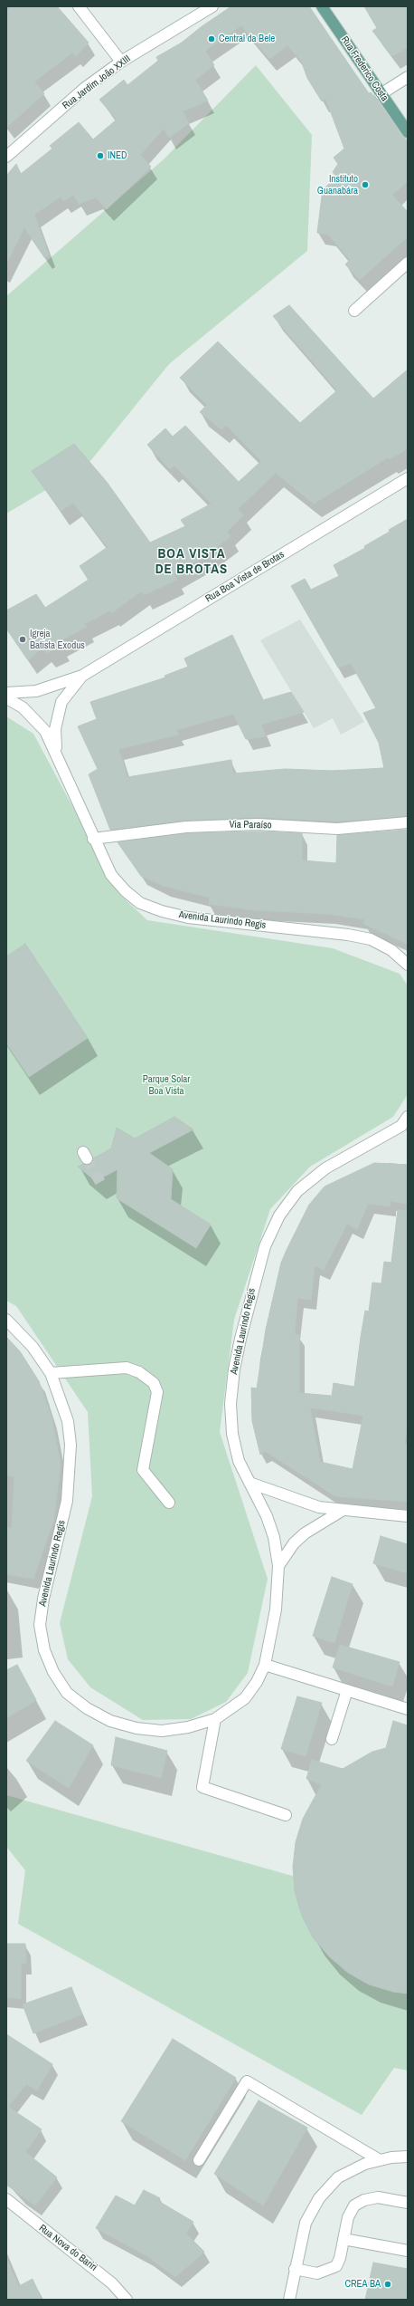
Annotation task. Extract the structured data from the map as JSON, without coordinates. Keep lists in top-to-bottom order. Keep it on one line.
{"streets":{"main road":["Rua Frederico Costa"],"street":["Rua Jardim João XXIII","Rua Boa Vista de Brotas","Via Paraíso","Avenida Laurindo Regis","Rua Nova do Bariri"]},"crossings":[["Rua Boa Vista de Brotas","Avenida Laurindo Regis"],["Via Paraíso","Avenida Laurindo Regis"]],"districts":["BOA VISTA DE BROTAS"],"parks":["Parque Solar Boa Vista"],"places":["Central da Bele","INED","Instituto Guanabára","Igreja Batista Exodus","CREA BA"]}
